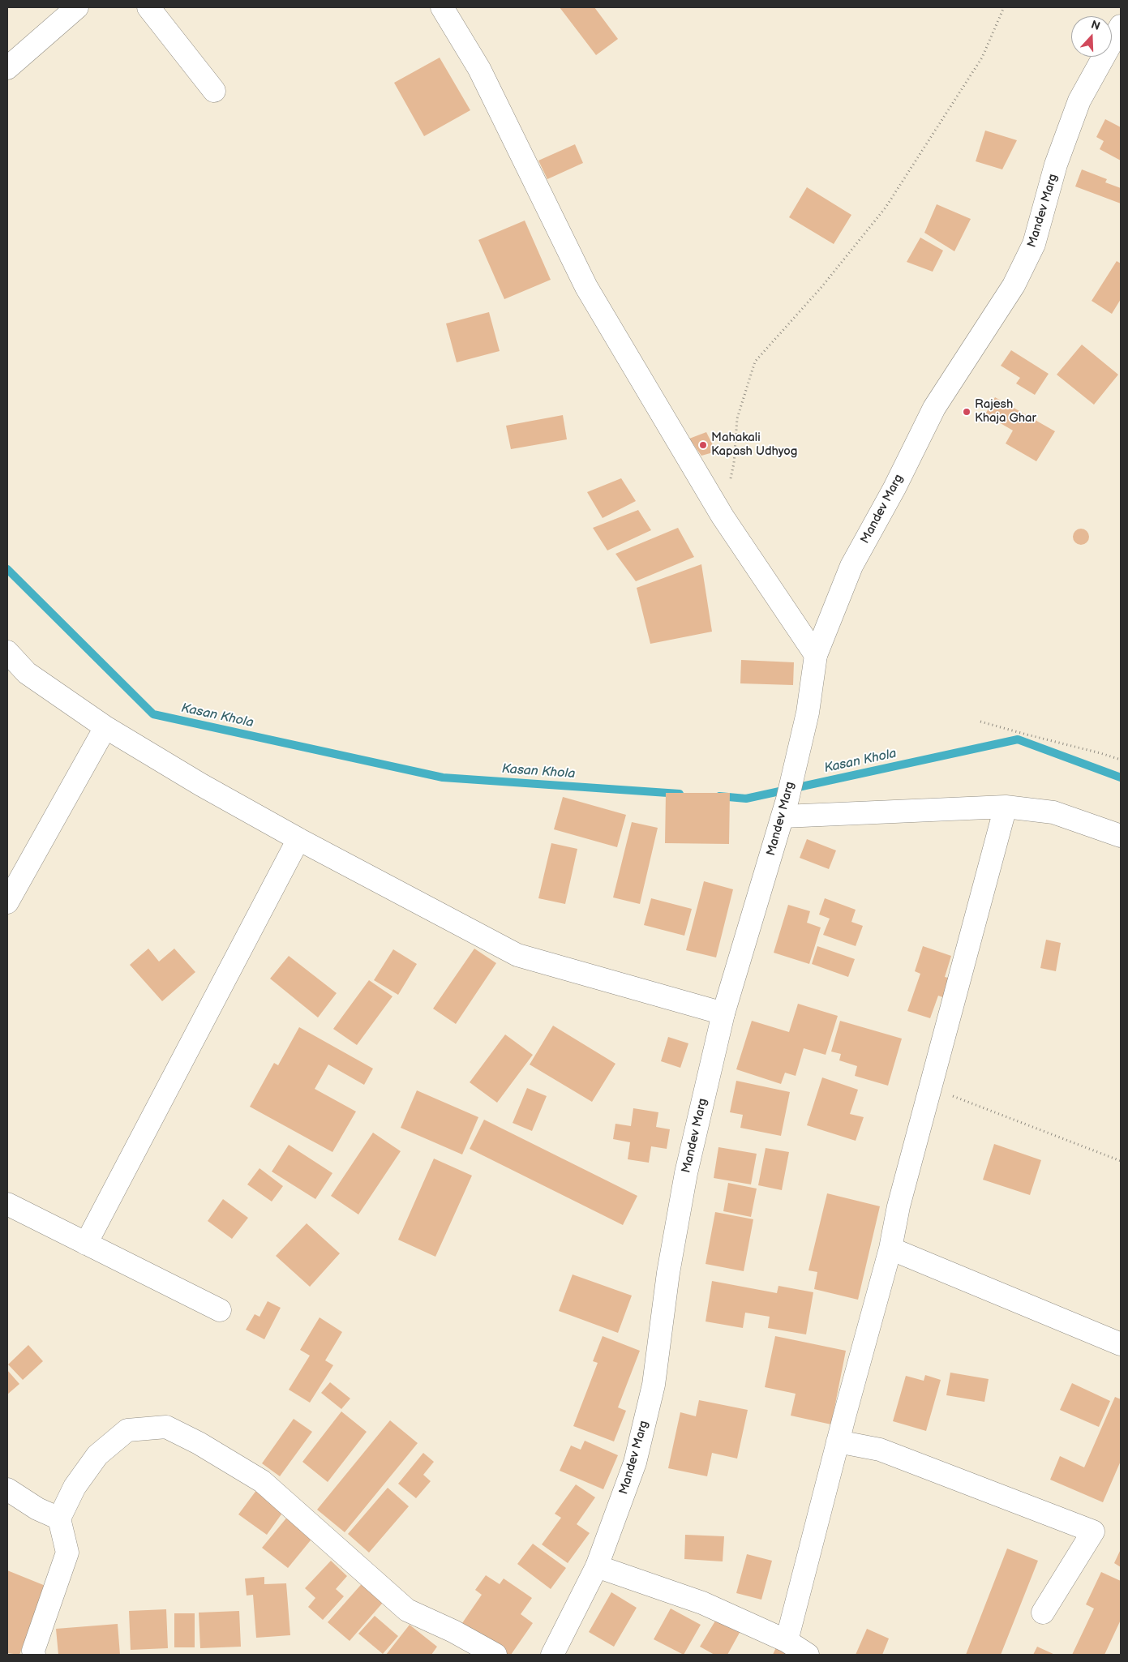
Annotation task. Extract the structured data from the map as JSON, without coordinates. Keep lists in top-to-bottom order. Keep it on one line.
{"streets":{"street":["Mandev Marg"]},"water":["Kasan Khola"],"places":["Rajesh Khaja Ghar","Mahakali Kapash Udhyog"],"north":"top"}
